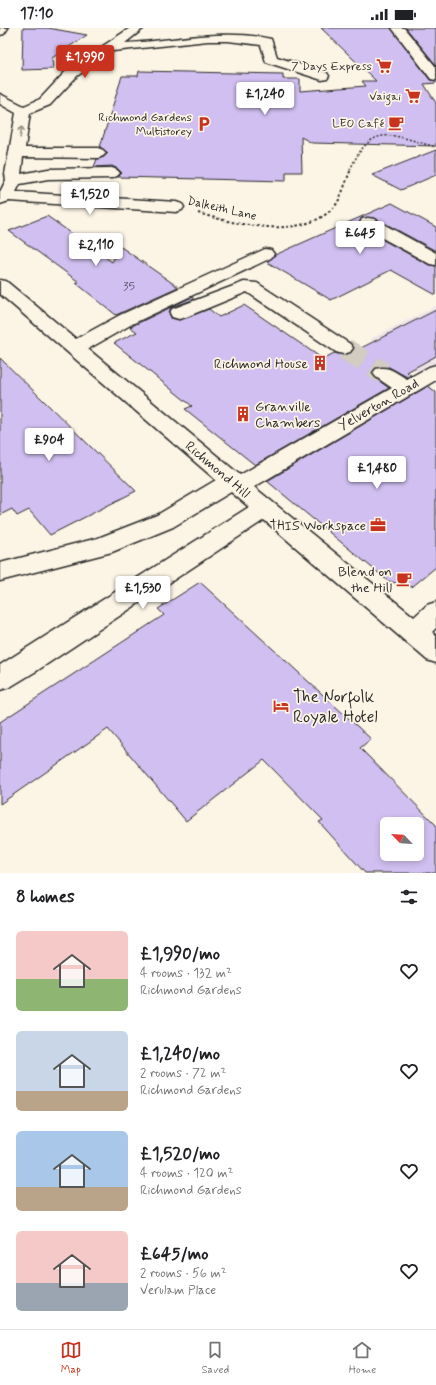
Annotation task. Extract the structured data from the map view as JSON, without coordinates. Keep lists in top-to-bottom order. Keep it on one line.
{"streets":{"street":["Yelverton Road","Richmond Hill"],"path":["Dalkeith Lane"]},"crossings":[["Yelverton Road","Richmond Hill"]],"places":{"supermarket":["7 Days Express","Vaigai"],"cafe":["LEO Café","Blend on the Hill"],"parking":["Richmond Gardens Multistorey"],"building":["Richmond House","Granville Chambers"],"office":["THIS Workspace"],"hotel":["The Norfolk Royale Hotel"]},"house_numbers":["35"],"north":"top left","page":{"status":"17:10","price":["£1,990","£1,240","£1,520","£645","£2,110","£904","£1,480","£1,530"],"heading":"8 homes","list":[{"name":"£1,990/mo","note":"4 rooms · 132 m² · Richmond Gardens"},{"name":"£1,240/mo","note":"2 rooms · 72 m² · Richmond Gardens"},{"name":"£1,520/mo","note":"4 rooms · 120 m² · Richmond Gardens"},{"name":"£645/mo","note":"2 rooms · 56 m² · Verulam Place"}],"tabs":["Map","Saved","Home"]}}
